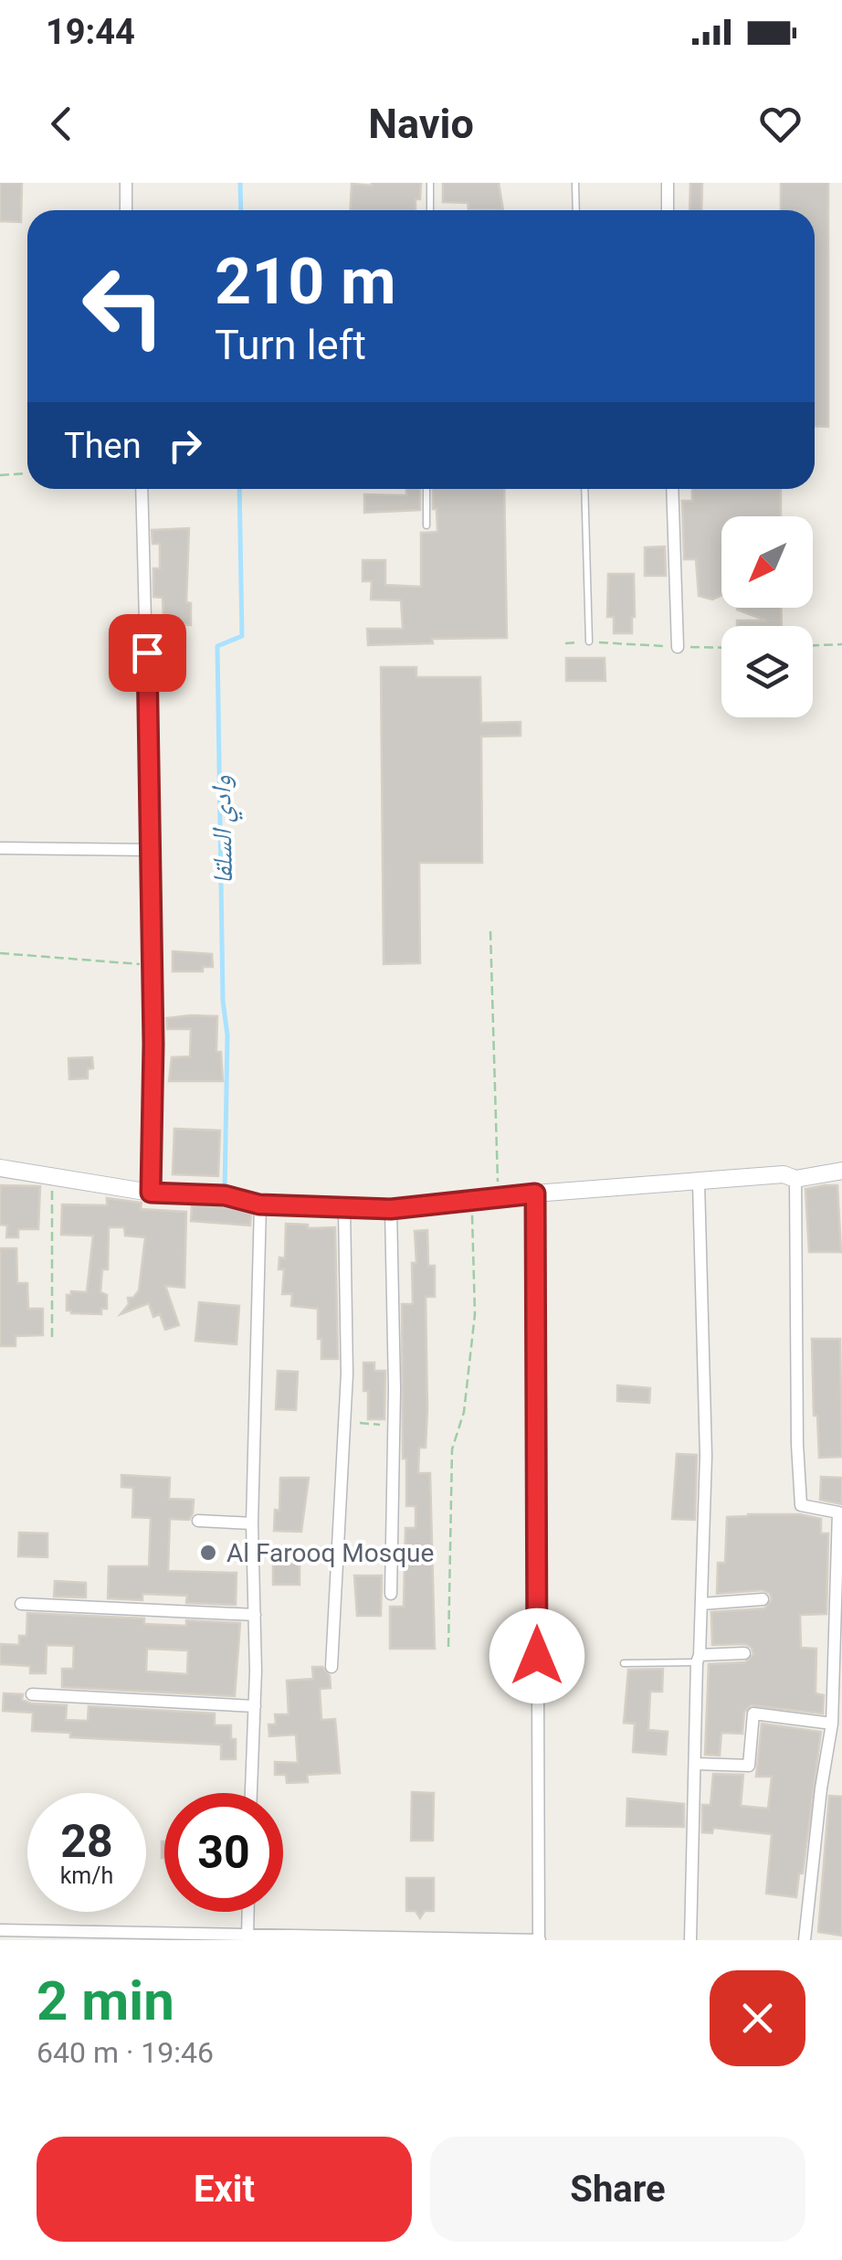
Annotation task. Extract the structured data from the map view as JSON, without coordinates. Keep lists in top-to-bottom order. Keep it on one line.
{"water":["وادي السلقا"],"places":["Al Farooq Mosque"],"north":"bottom left","page":{"status":"19:44","header":"Navio","turn":["210 m","Turn left"],"then":"Then","speed":"28 km/h","limit":"30","heading":["2 min","640 m · 19:46"],"buttons":["Exit","Share"]}}
